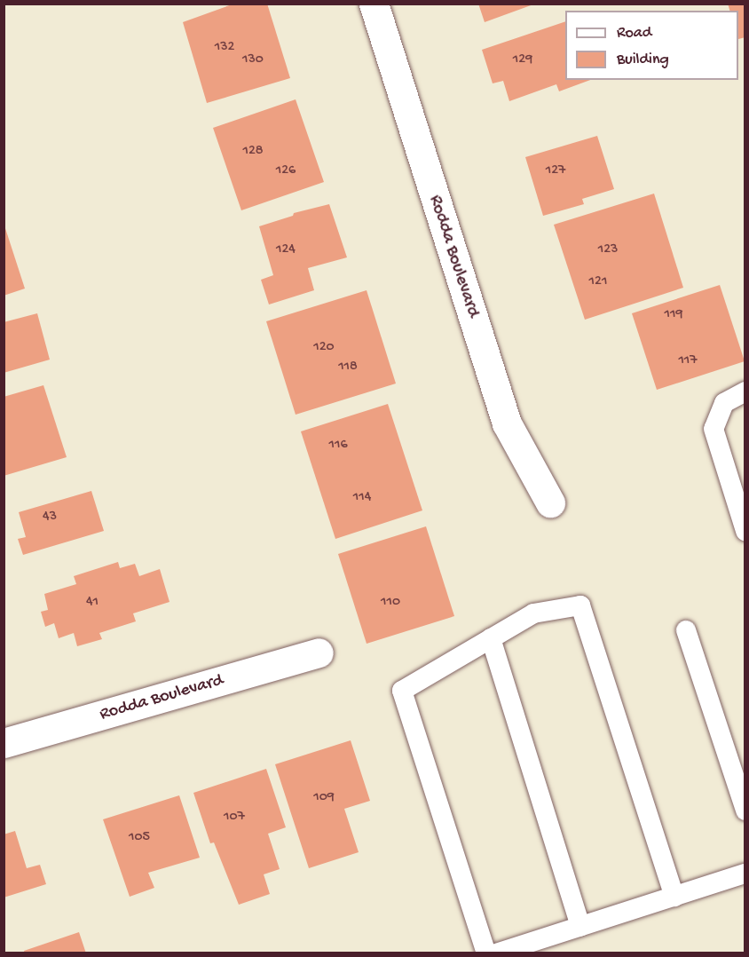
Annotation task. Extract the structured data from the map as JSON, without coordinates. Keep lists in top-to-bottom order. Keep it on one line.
{"streets":{"street":["Rodda Boulevard"]},"house_numbers":["132","130","129","128","126","127","124","123","121","119","120","117","118","116","114","43","41","110","109","107","105"],"legend":["Road","Building"]}
